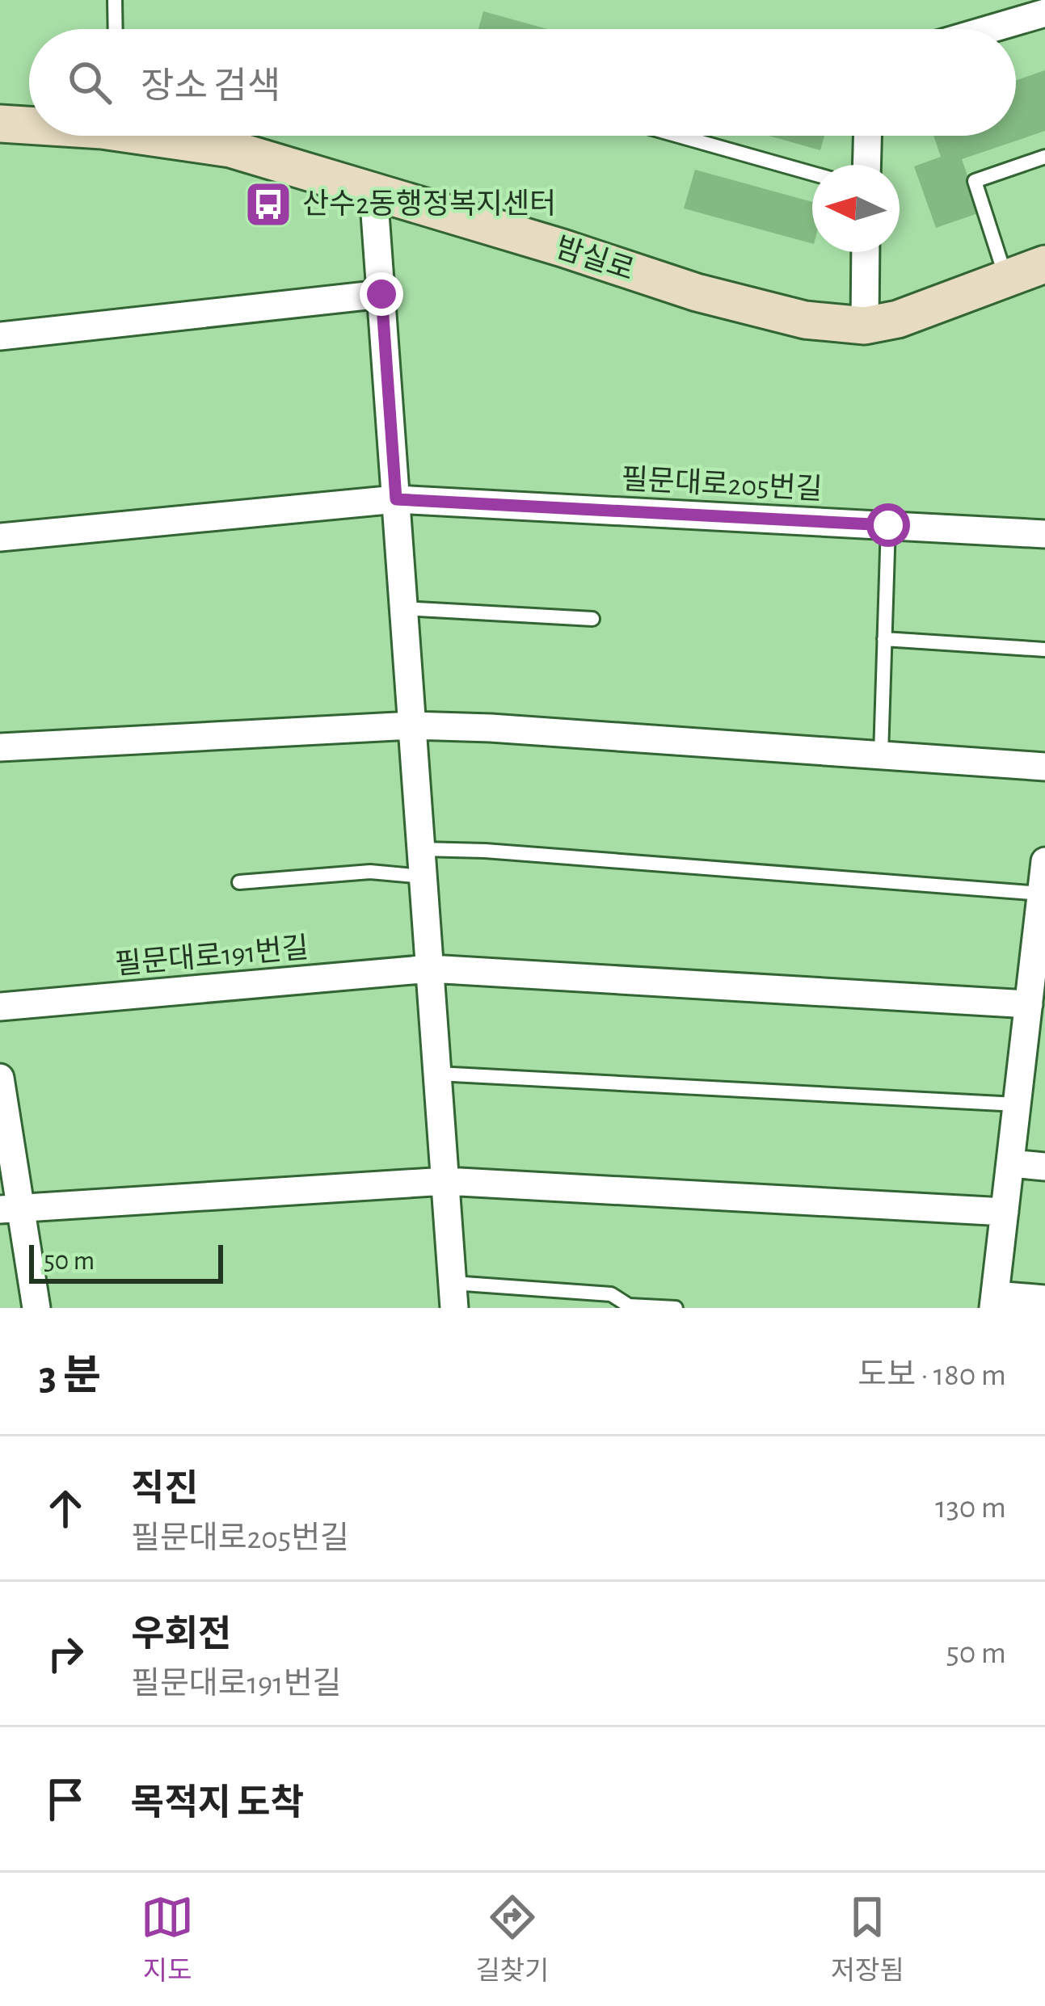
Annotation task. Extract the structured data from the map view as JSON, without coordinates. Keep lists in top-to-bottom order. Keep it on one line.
{"streets":{"main road":["밤실로"],"street":["필문대로205번길","필문대로191번길"]},"places":{"bus stop":["산수2동행정복지센터"]},"scale_bar":"50 m","north":"left","page":{"search":"장소 검색","scale":"50 m","heading":["3 분","도보 · 180 m"],"list":[["직진","필문대로205번길","130 m"],["우회전","필문대로191번길","50 m"],"목적지 도착"],"nav":["지도","길찾기","저장됨"]}}
